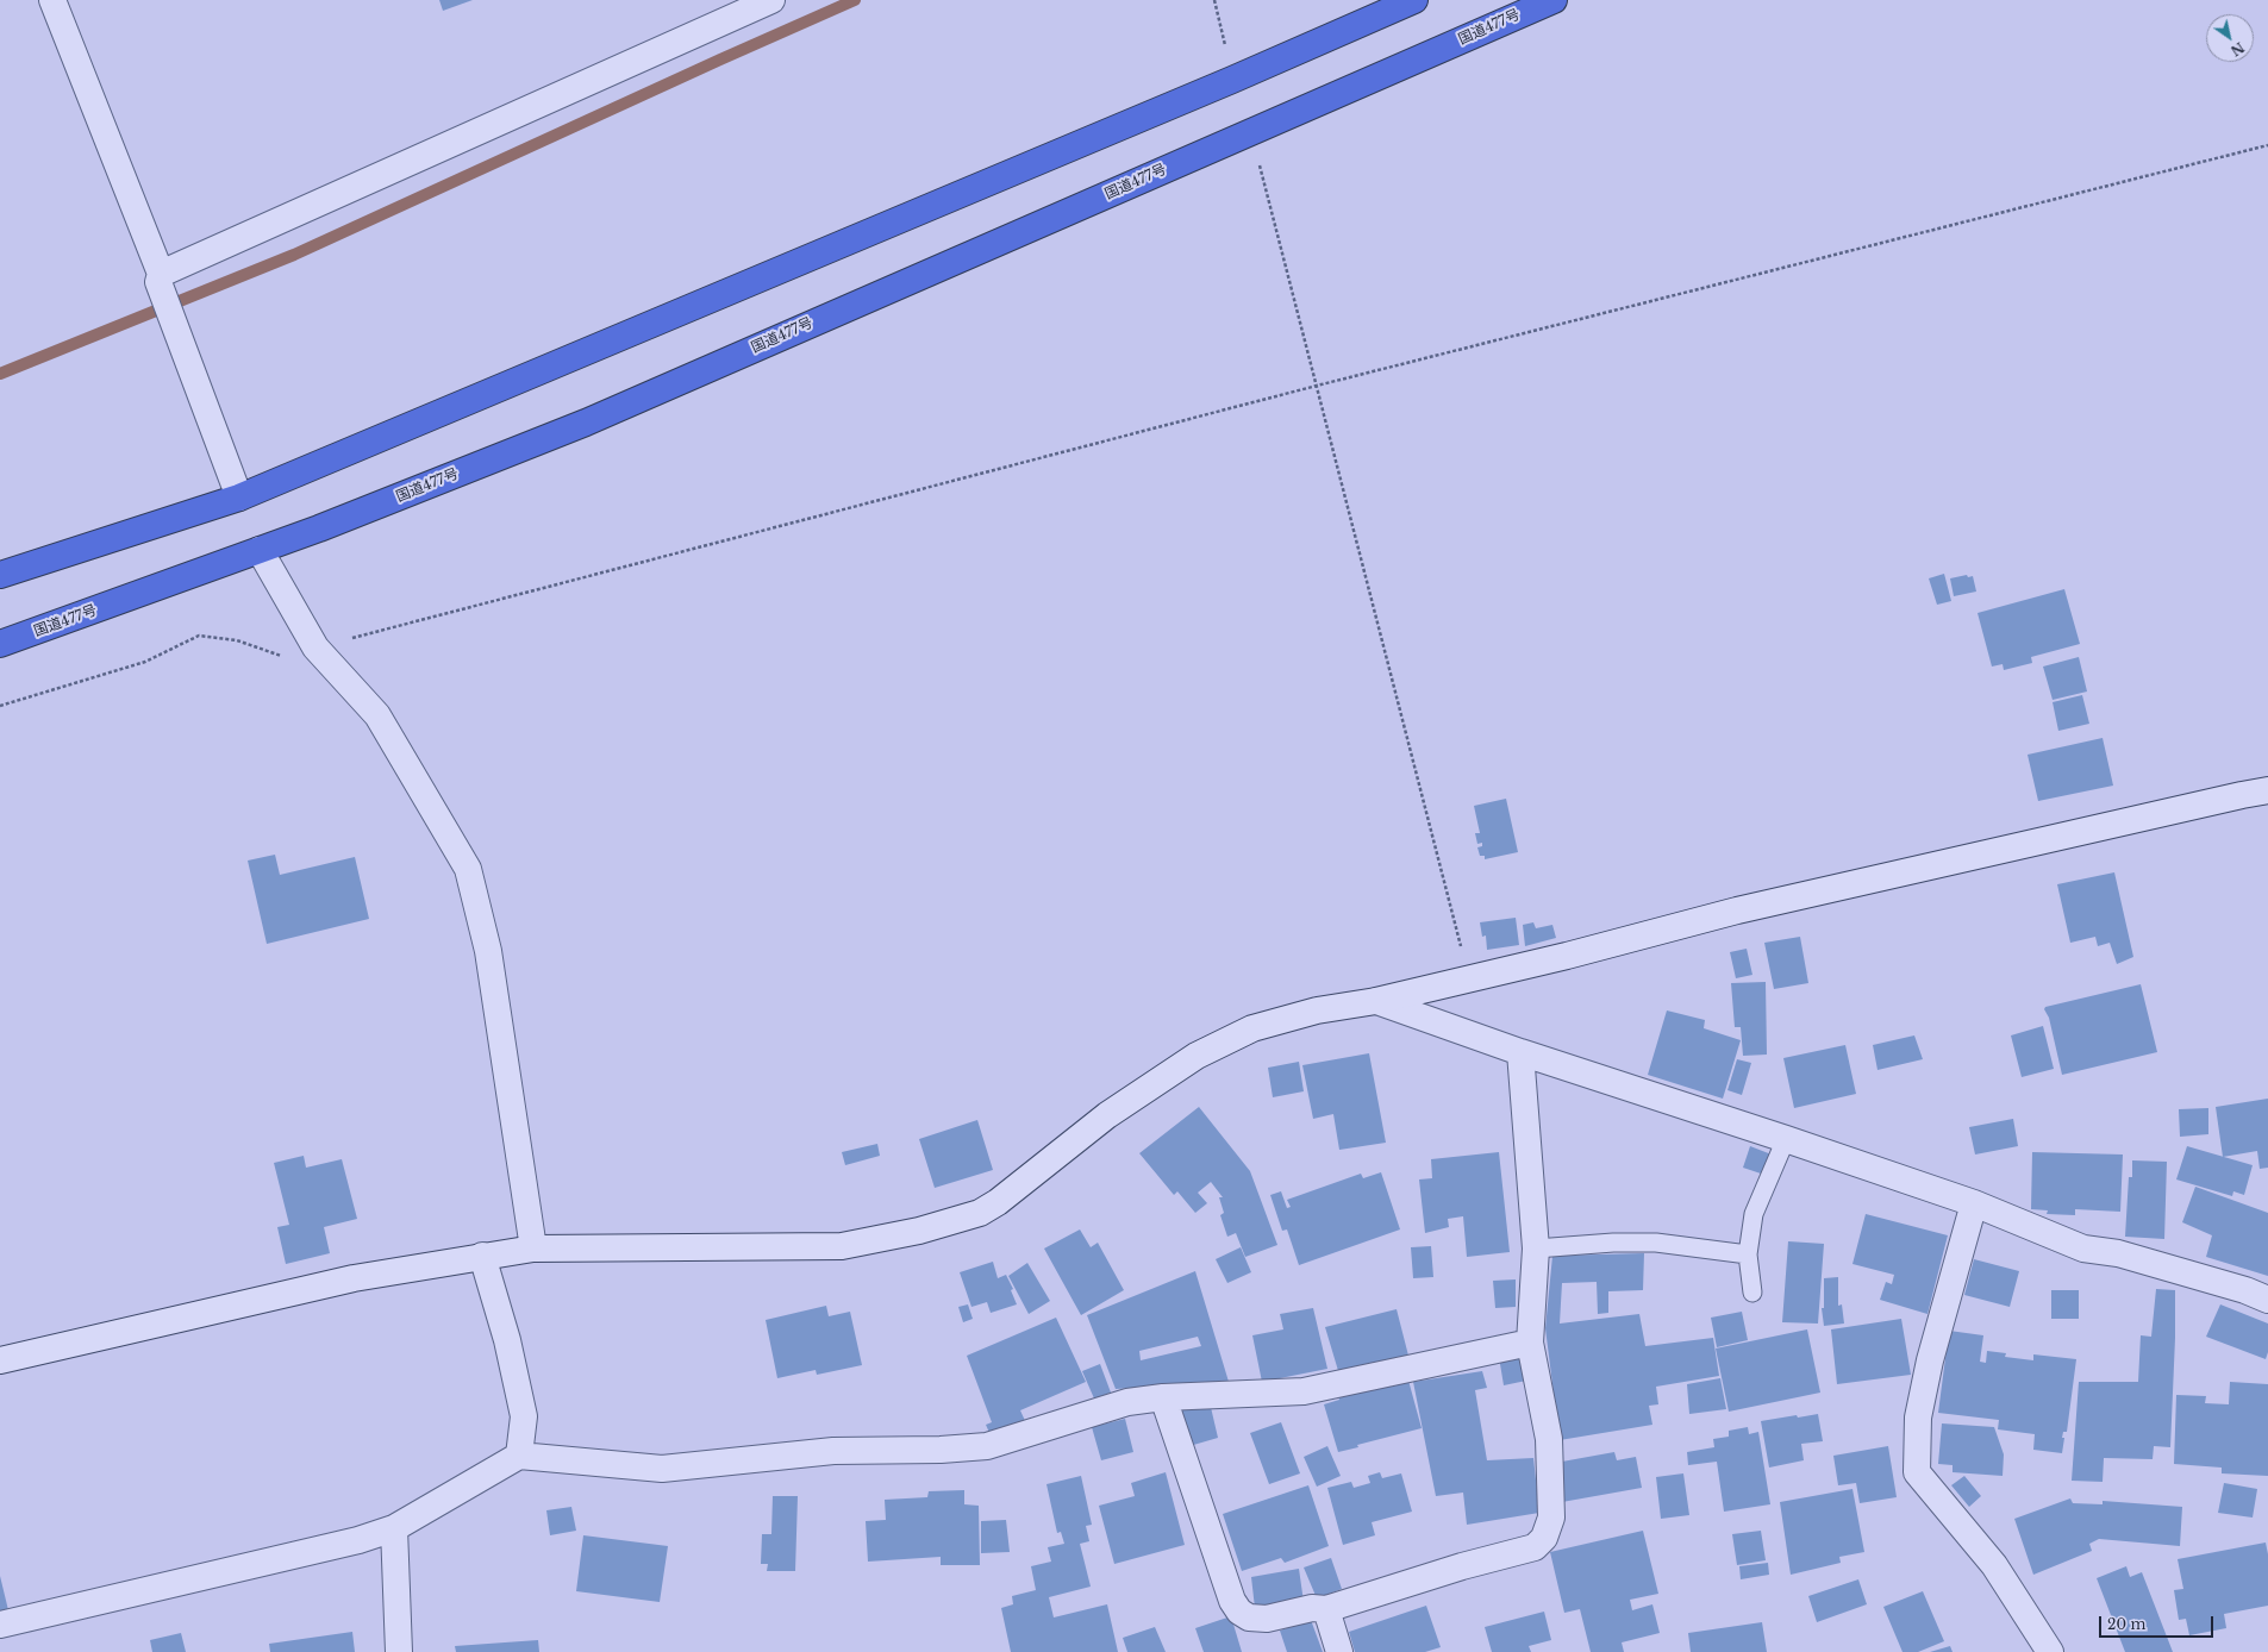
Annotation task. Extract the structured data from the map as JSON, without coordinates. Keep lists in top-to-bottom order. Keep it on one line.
{"streets":{"highway":["国道477号"]},"scale_bar":"20 m","north":"bottom right"}
